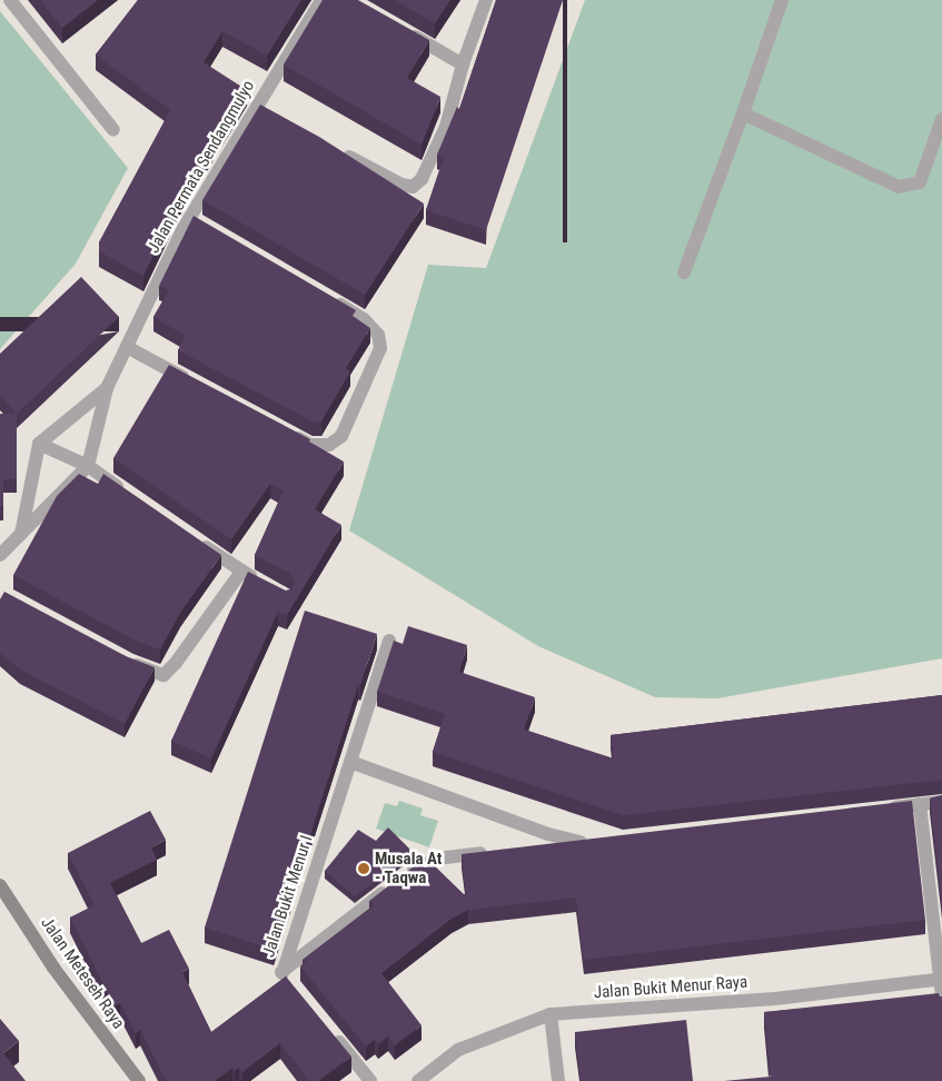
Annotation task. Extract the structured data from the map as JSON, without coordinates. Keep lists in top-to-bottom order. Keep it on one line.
{"streets":{"main road":["Jalan Meteseh Raya"],"street":["Jalan Permata Sendangmulyo","Jalan Bukit Menur I","Jalan Bukit Menur Raya"]},"places":["Musala At - Taqwa"]}
